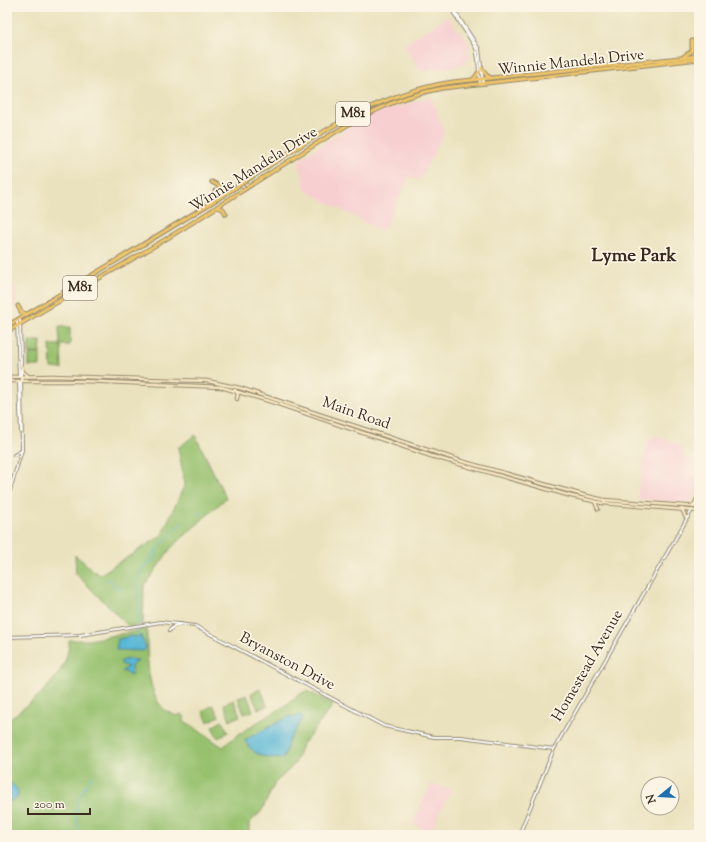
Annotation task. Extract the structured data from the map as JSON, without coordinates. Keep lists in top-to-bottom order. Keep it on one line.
{"streets":{"main road":["Winnie Mandela Drive","M81","Main Road"],"street":["Bryanston Drive","Homestead Avenue"]},"crossings":[["Main Road","Homestead Avenue"],["Bryanston Drive","Homestead Avenue"]],"districts":["Lyme Park"],"scale_bar":"200 m","north":"left"}
